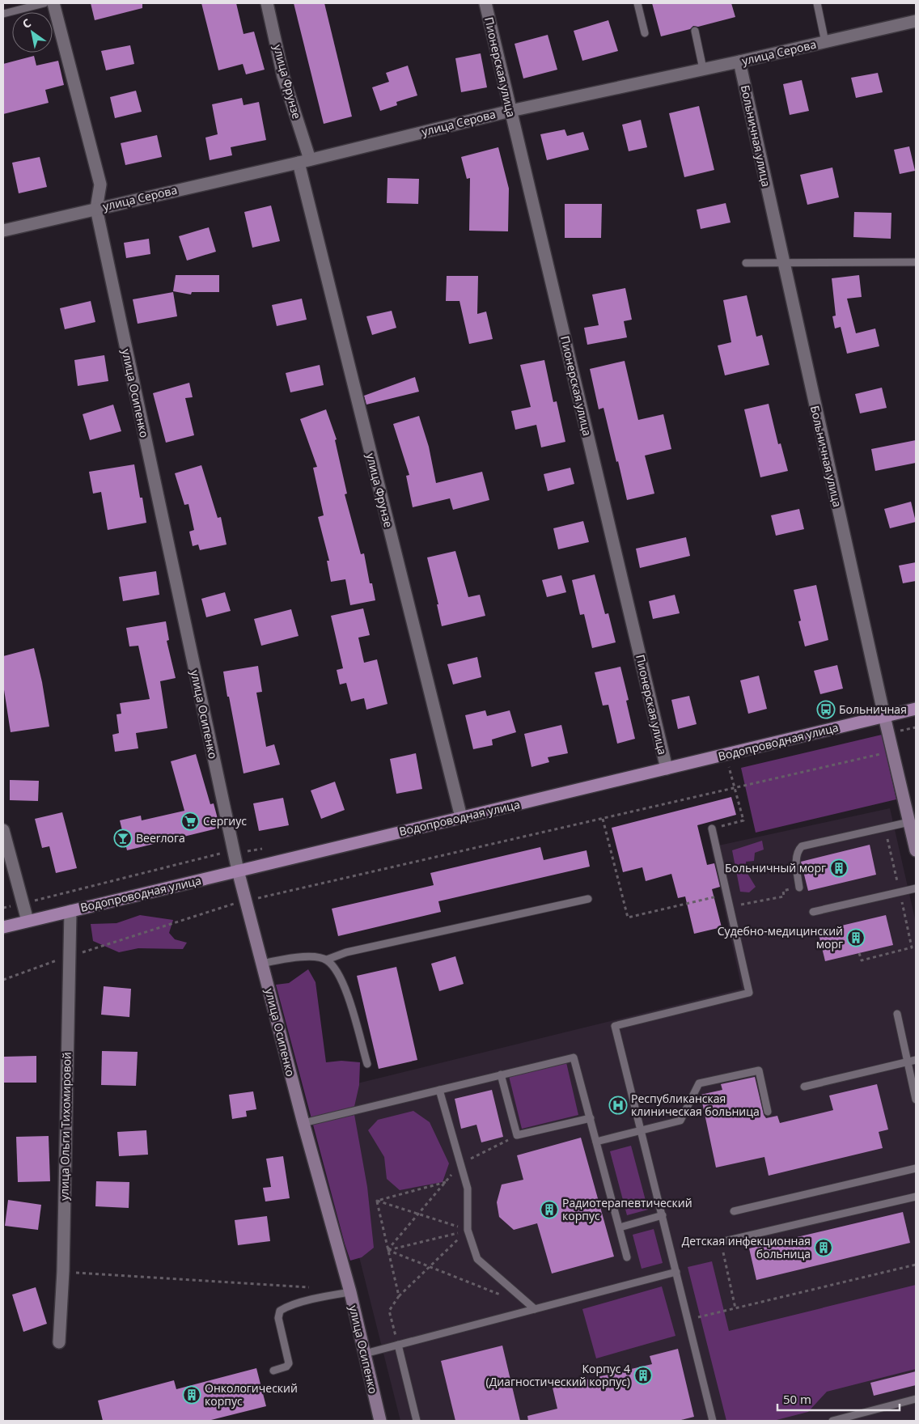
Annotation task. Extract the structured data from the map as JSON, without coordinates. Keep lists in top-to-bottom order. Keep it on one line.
{"streets":{"main road":["Водопроводная улица"],"street":["улица Серова","Пионерская улица","улица Фрунзе","Больничная улица","улица Осипенко","улица Ольги Тихомировой"]},"crossings":[["улица Серова","Пионерская улица"],["улица Серова","улица Фрунзе"],["улица Серова","Больничная улица"],["улица Серова","улица Осипенко"],["Пионерская улица","Водопроводная улица"],["улица Фрунзе","Водопроводная улица"],["Больничная улица","Водопроводная улица"],["улица Осипенко","Водопроводная улица"],["Водопроводная улица","улица Ольги Тихомировой"]],"places":{"bus stop":["Больничная"],"supermarket":["Сергиус"],"bar":["Beerлога"],"building":["Больничный морг","Судебно-медицинский морг","Радиотерапевтический корпус","Детская инфекционная больница","Корпус 4 (Диагностический корпус)","Онкологический корпус"],"hospital":["Республиканская клиническая больница"]},"scale_bar":"50 m","north":"top left"}
